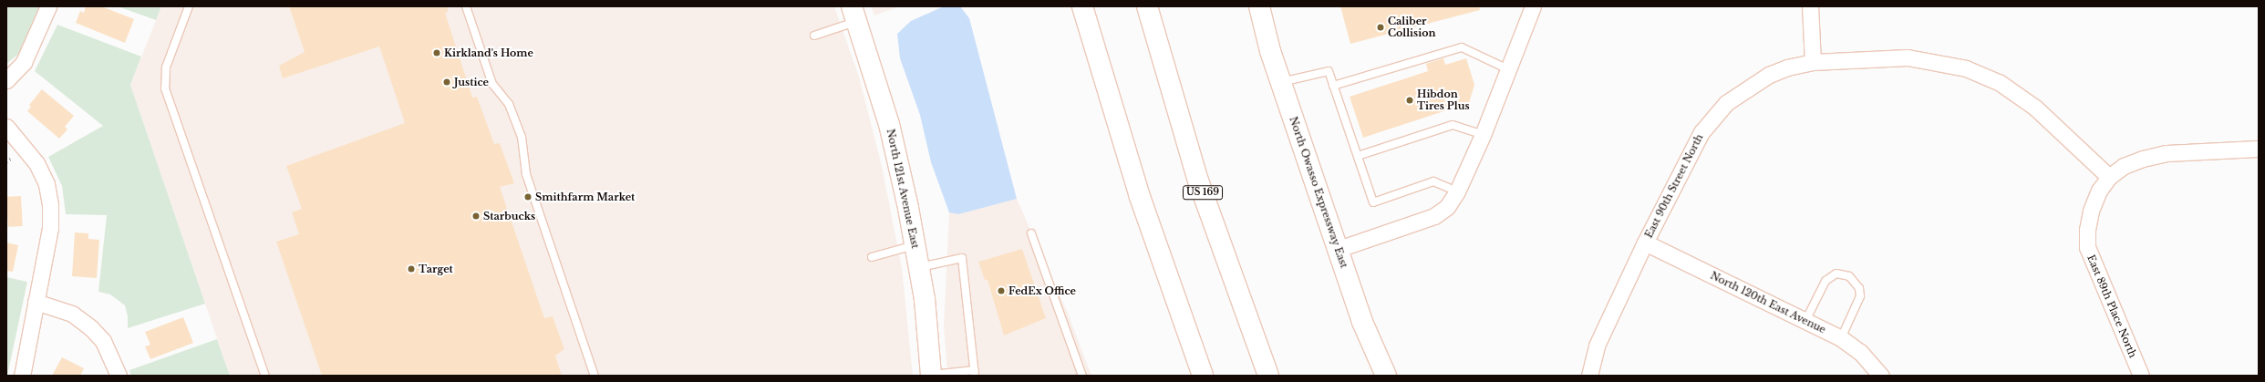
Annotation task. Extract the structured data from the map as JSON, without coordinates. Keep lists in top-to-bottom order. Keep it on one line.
{"streets":{"main road":["North 121st Avenue East","US 169","North Owasso Expressway East"],"street":["East 90th Street North","North 120th East Avenue","East 89th Place North"]},"crossings":[["East 90th Street North","North 120th East Avenue"],["East 90th Street North","East 89th Place North"]],"places":["Caliber Collision","Kirkland's Home","Justice","Hibdon Tires Plus","Smithfarm Market","Starbucks","Target","FedEx Office"]}
